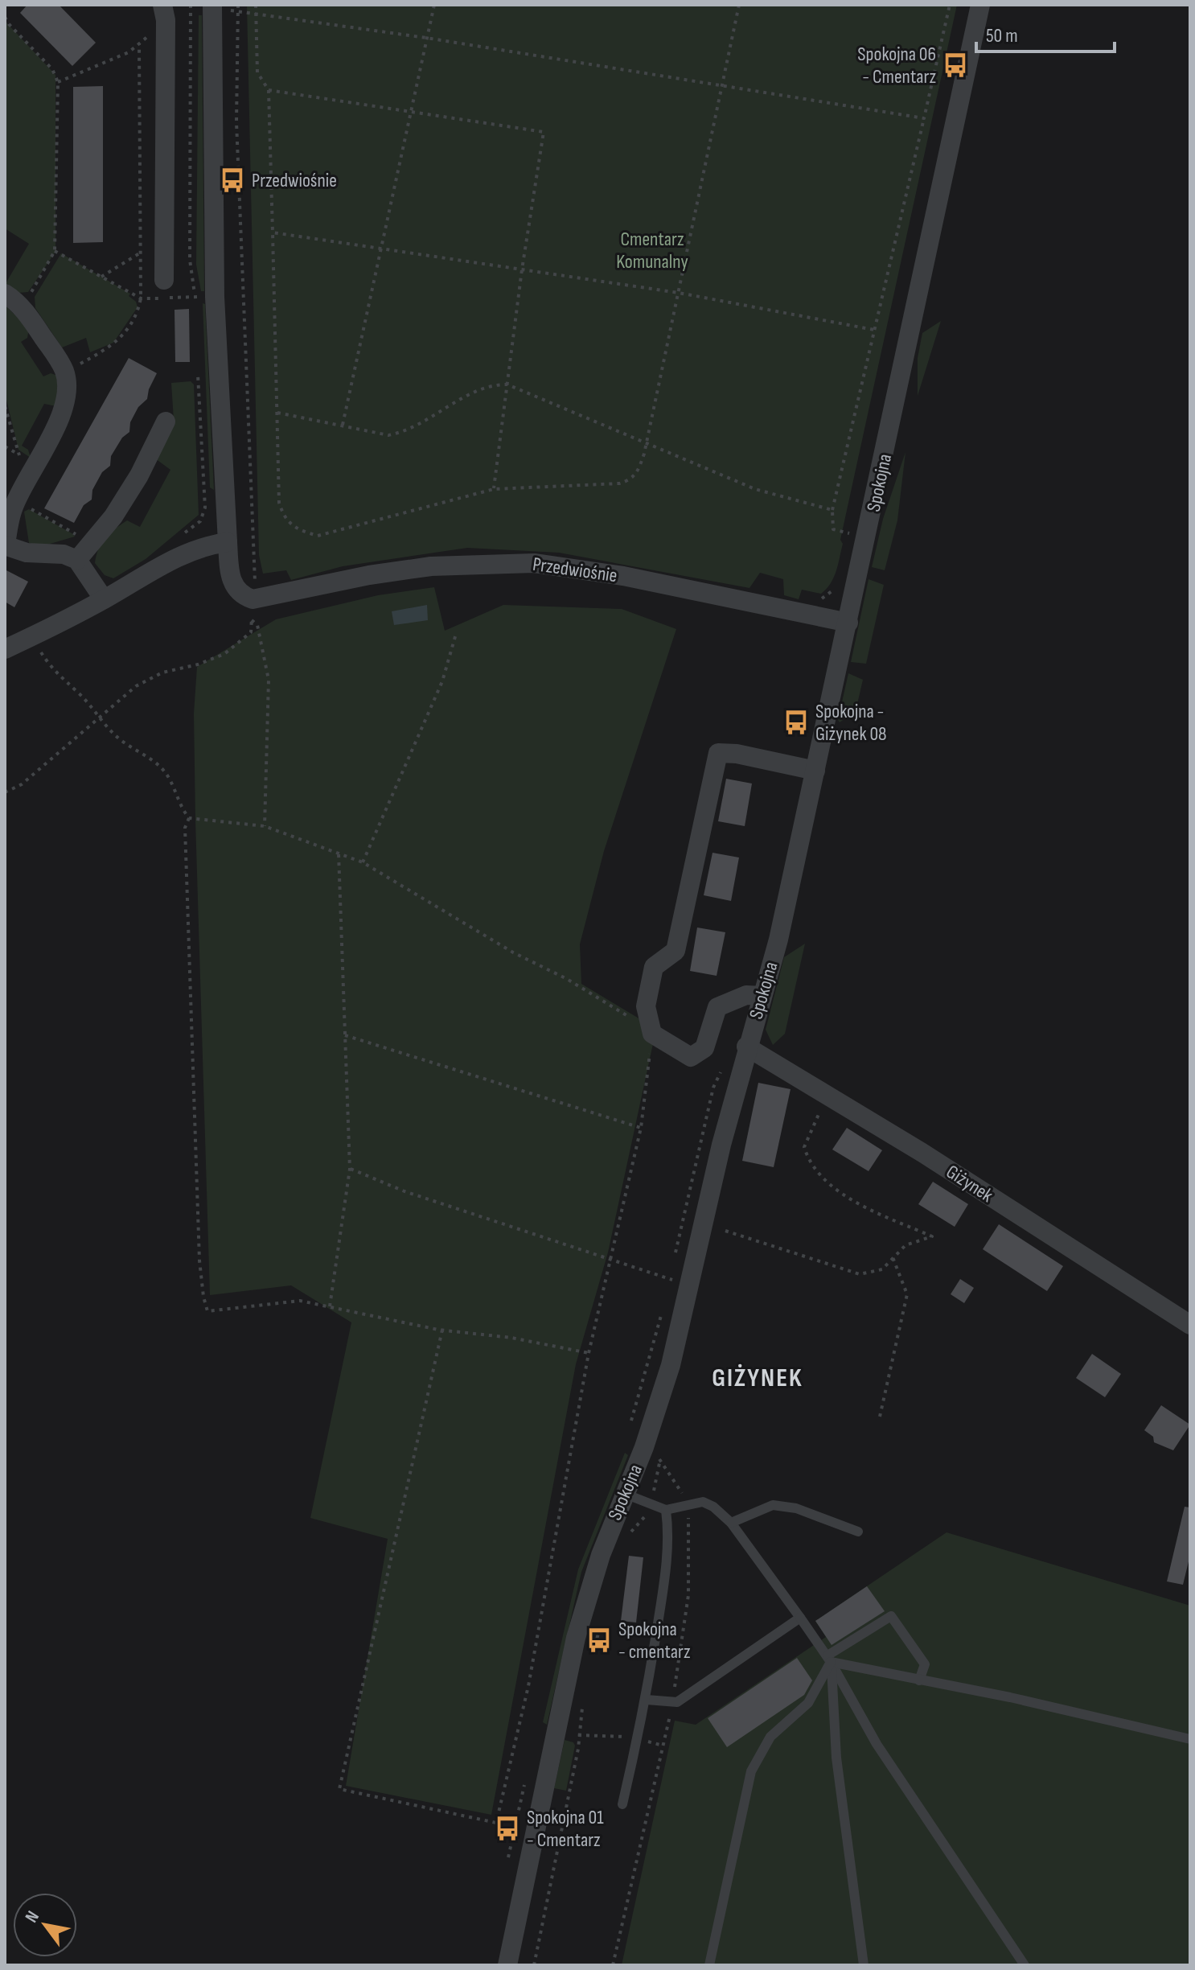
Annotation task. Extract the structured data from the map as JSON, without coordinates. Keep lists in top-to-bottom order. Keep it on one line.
{"streets":{"street":["Spokojna","Przedwiośnie","Giżynek"]},"crossings":[["Spokojna","Przedwiośnie"],["Spokojna","Giżynek"]],"districts":["GIŻYNEK"],"parks":["Cmentarz Komunalny"],"places":{"bus stop":["Spokojna 06 - Cmentarz","Przedwiośnie","Spokojna - Giżynek 08","Spokojna - cmentarz","Spokojna 01 - Cmentarz"]},"scale_bar":"50 m","north":"top left"}
